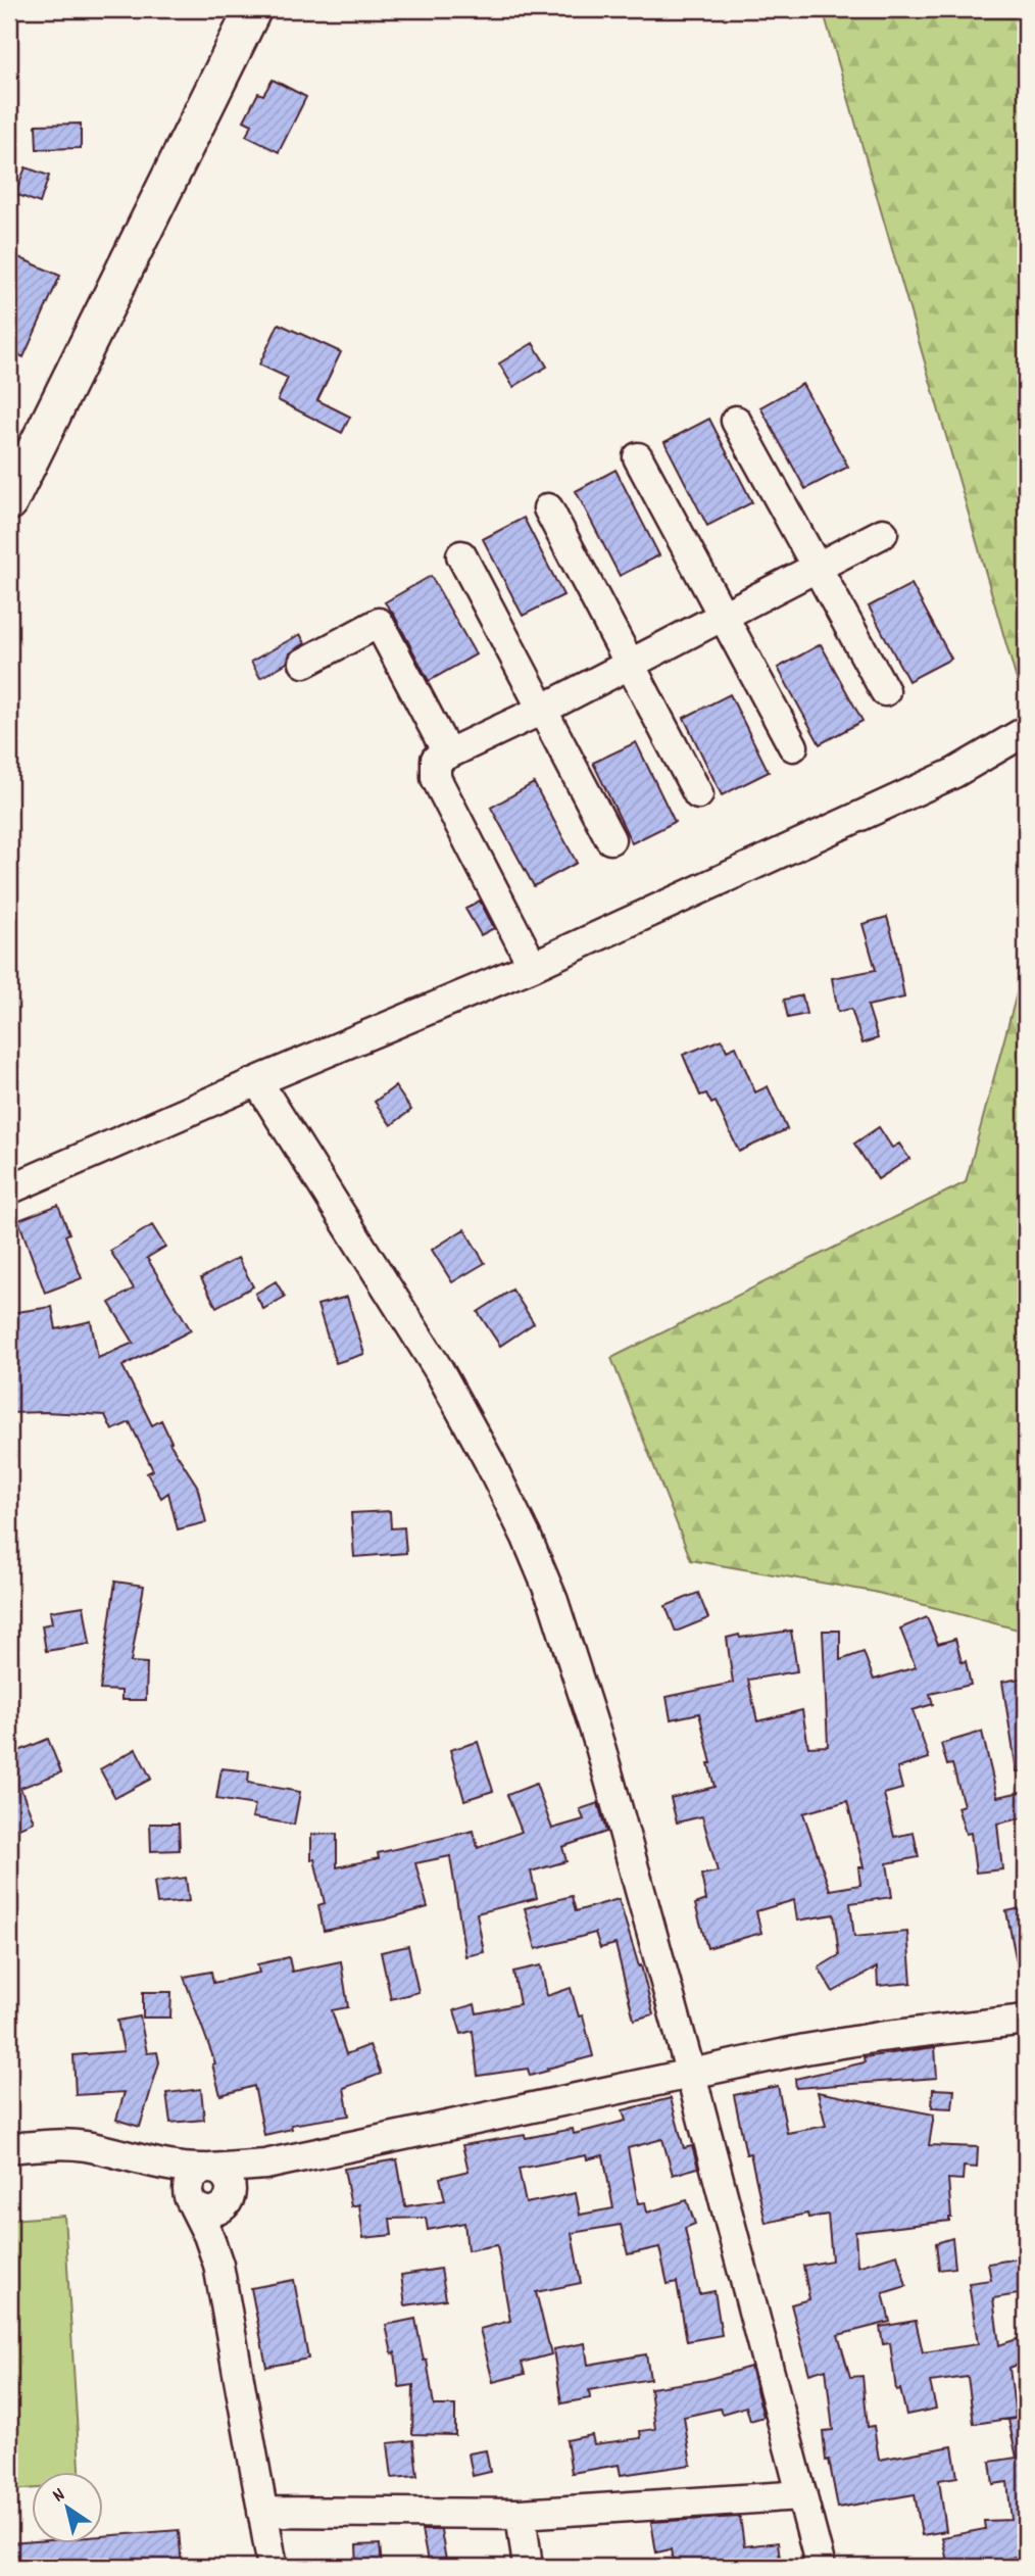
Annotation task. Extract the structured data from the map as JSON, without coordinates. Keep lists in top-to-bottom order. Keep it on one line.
{"north":"top left"}
